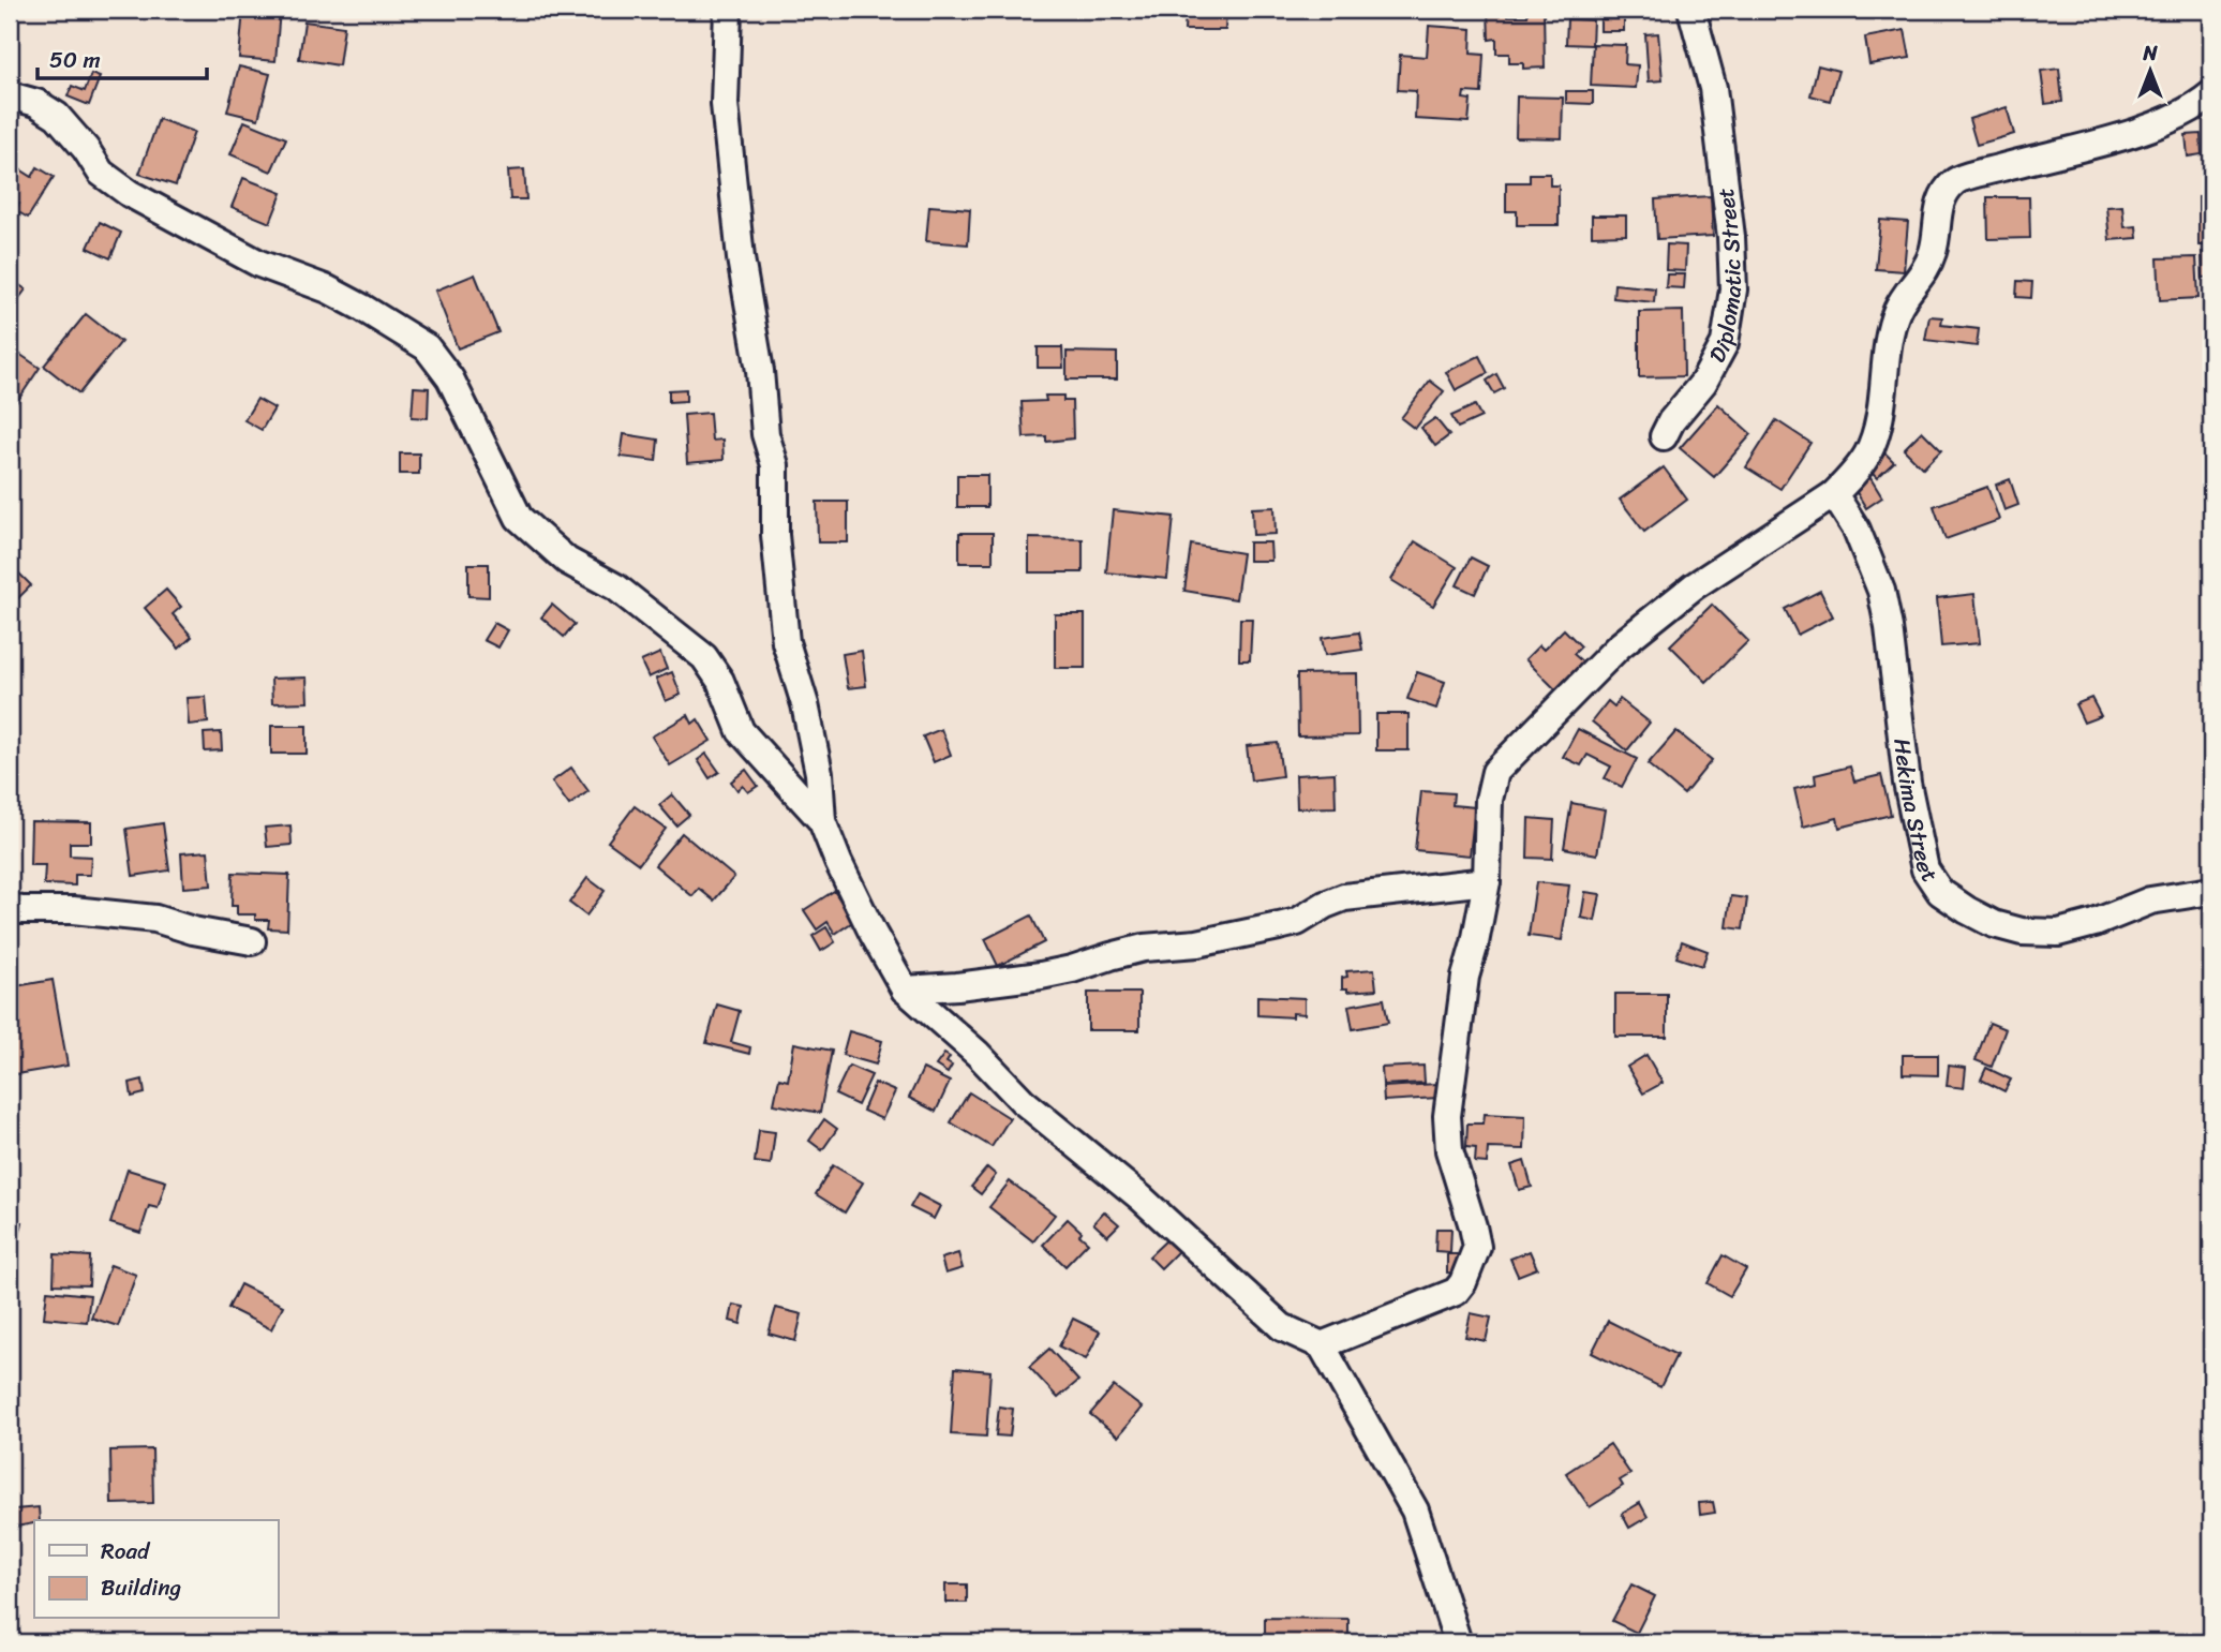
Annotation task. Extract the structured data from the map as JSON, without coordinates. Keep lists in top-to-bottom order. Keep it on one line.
{"streets":{"street":["Diplomatic Street","Hekima Street"]},"legend":["Road","Building"],"scale_bar":"50 m","north":"top"}
